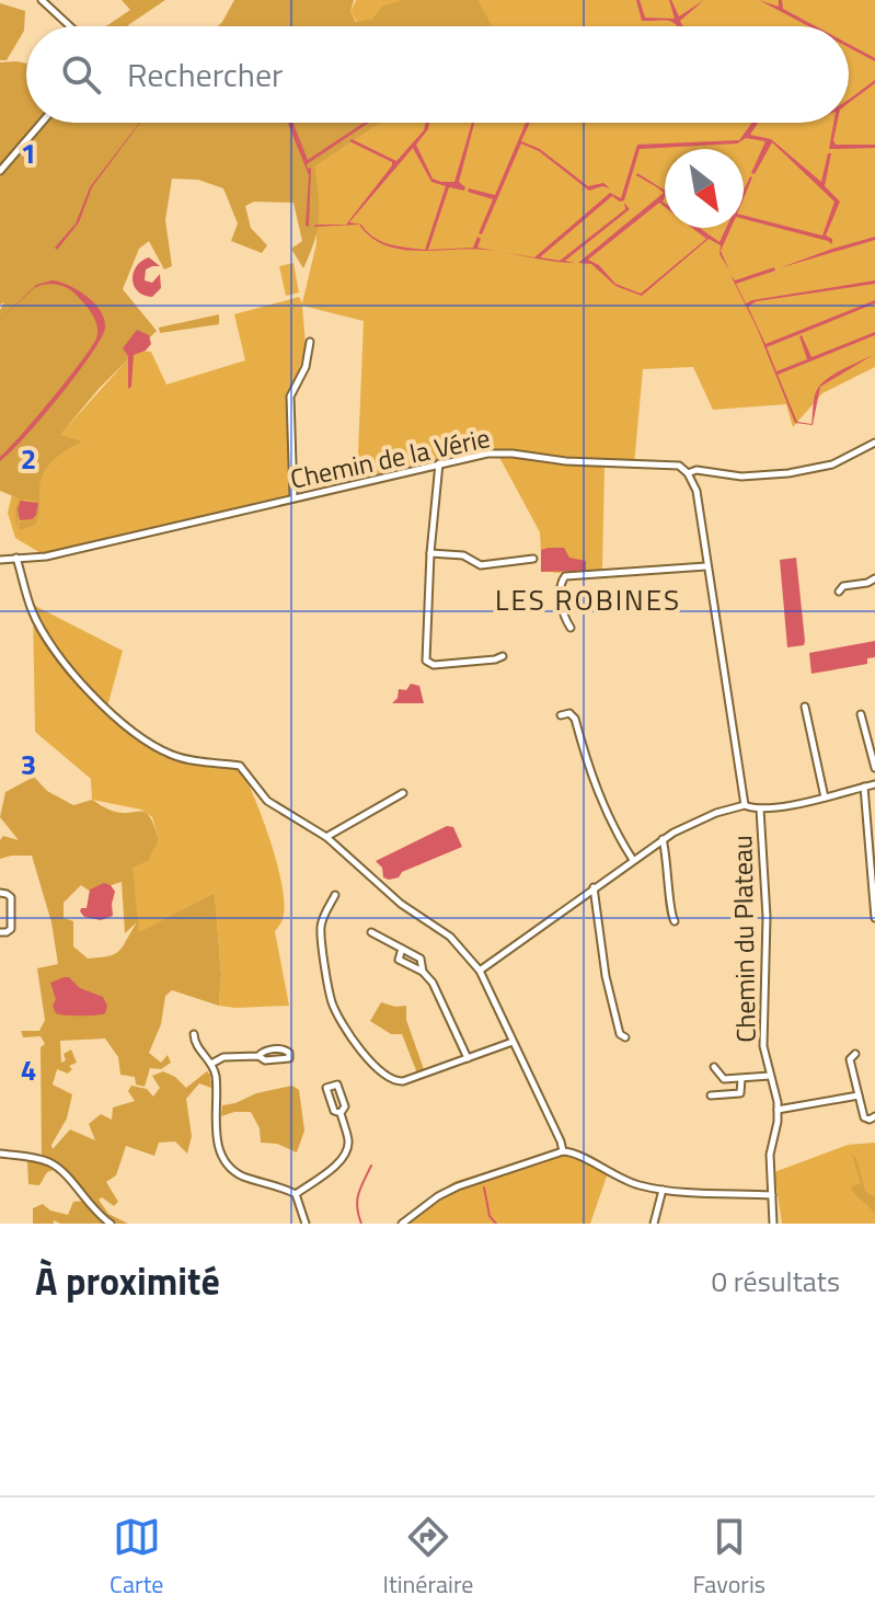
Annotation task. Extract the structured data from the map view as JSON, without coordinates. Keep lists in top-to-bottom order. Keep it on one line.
{"streets":{"street":["Chemin de la Vérie","Chemin du Plateau"]},"districts":["LES ROBINES"],"north":"bottom right","page":{"search":"Rechercher","heading":["À proximité","0 résultats"],"nav":["Carte","Itinéraire","Favoris"]},"grid":{"rows":["1","2","3","4"]}}
